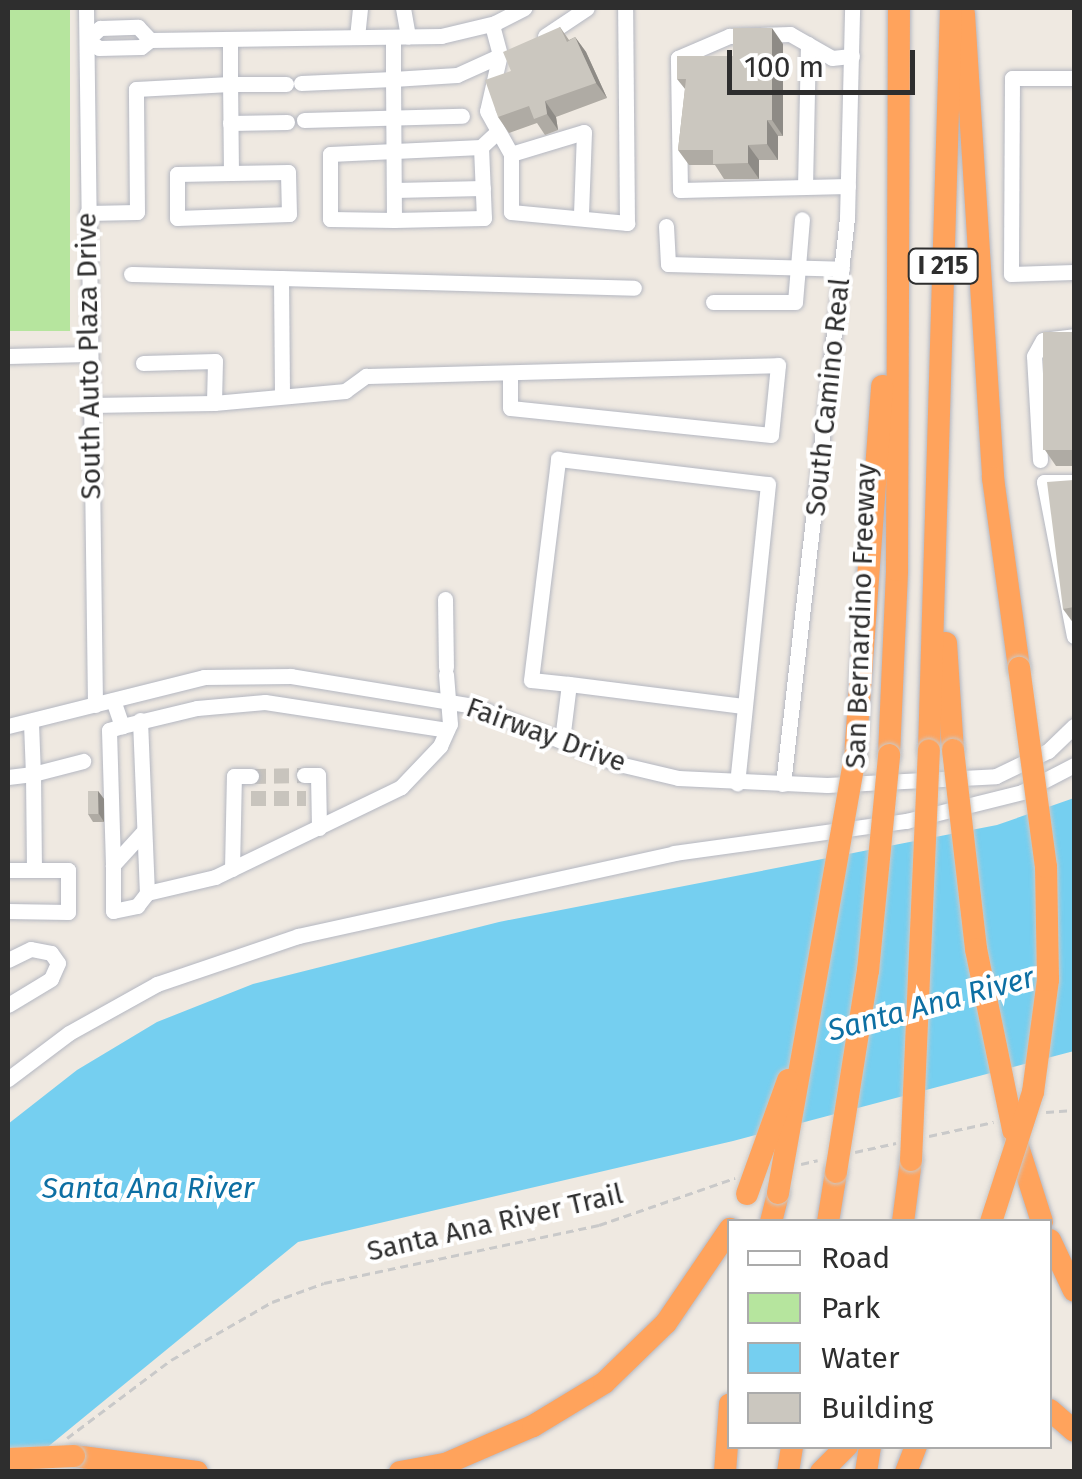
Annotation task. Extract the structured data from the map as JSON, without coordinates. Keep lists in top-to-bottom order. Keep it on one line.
{"streets":{"highway":["I 215","San Bernardino Freeway"],"street":["South Auto Plaza Drive","South Camino Real","Fairway Drive"],"path":["Santa Ana River Trail"]},"crossings":[["South Auto Plaza Drive","Fairway Drive"],["South Camino Real","Fairway Drive"]],"water":["Santa Ana River"],"legend":["Road","Park","Water","Building"],"scale_bar":"100 m"}
